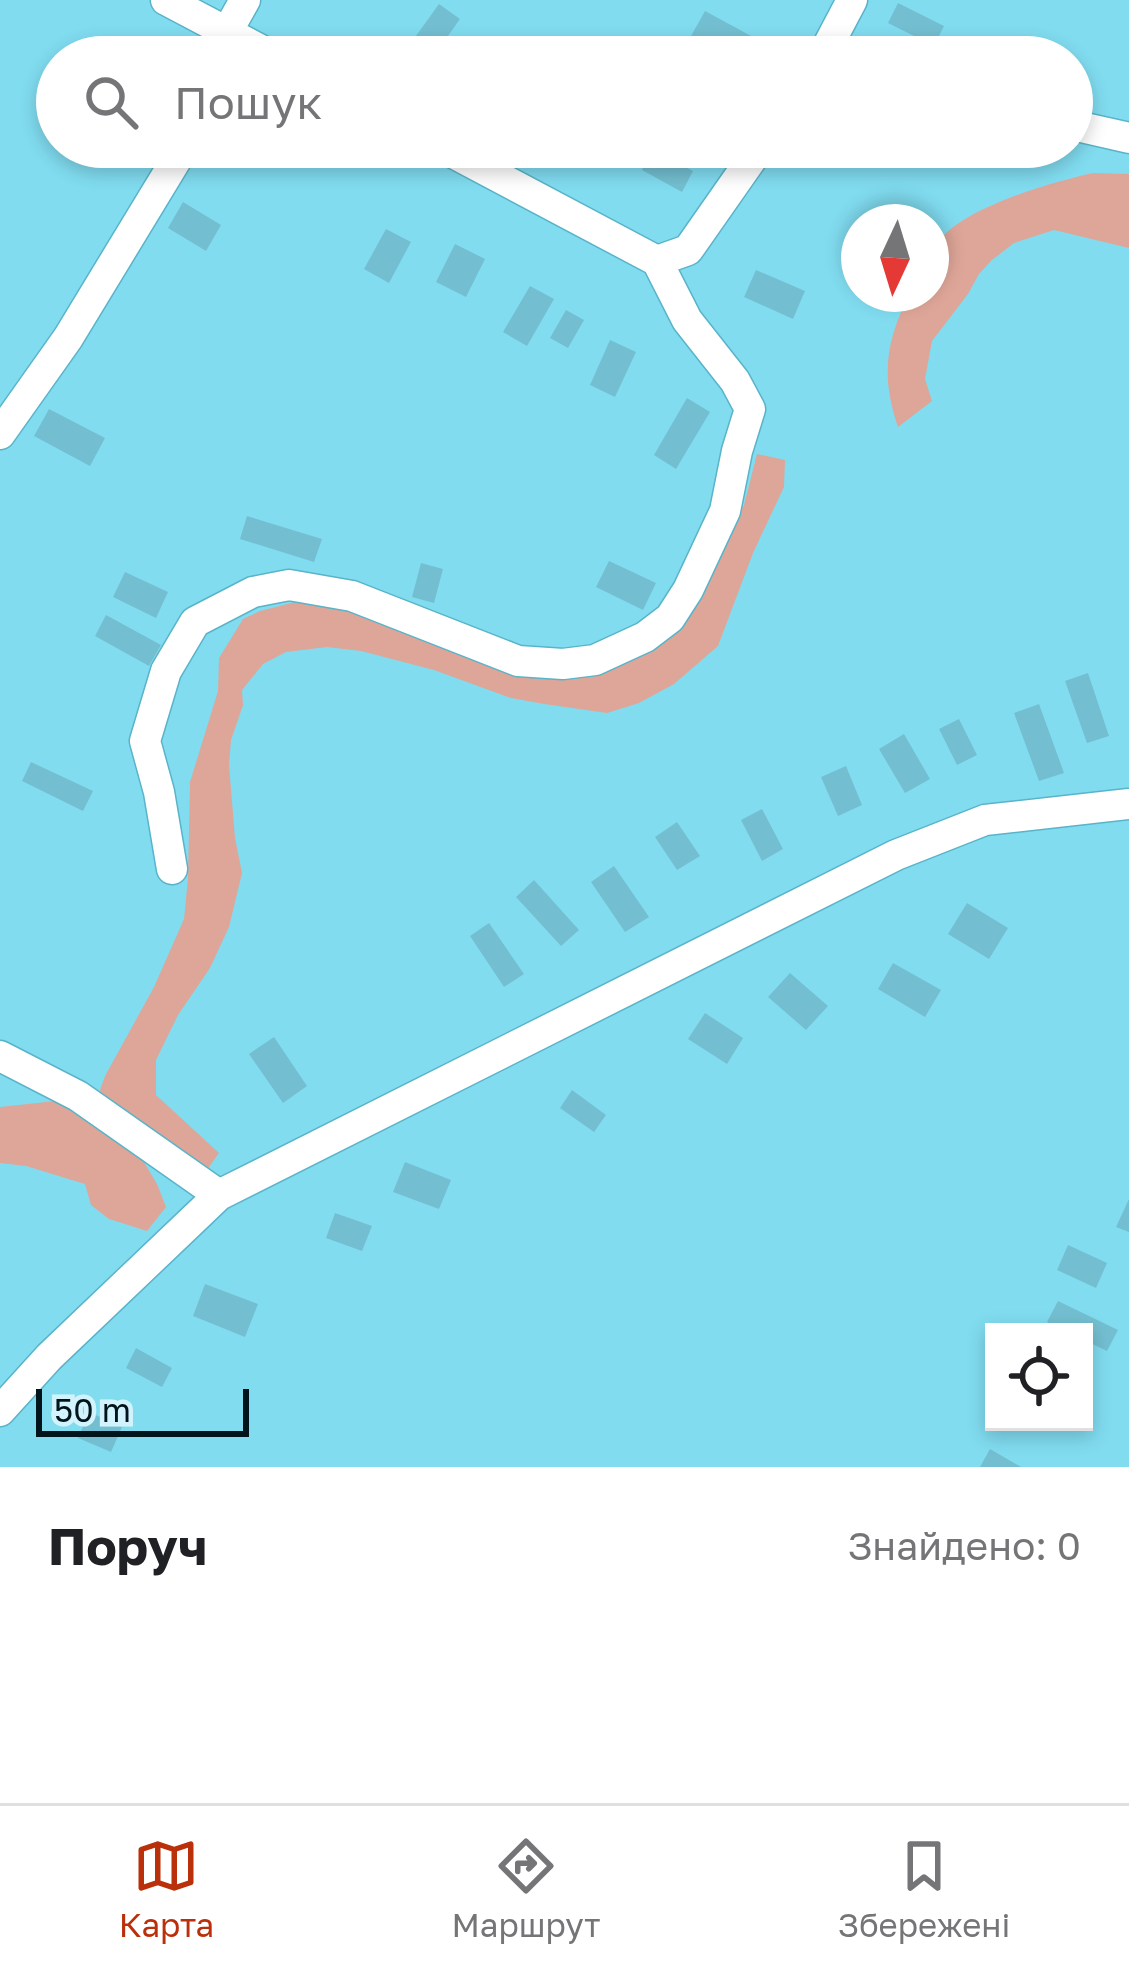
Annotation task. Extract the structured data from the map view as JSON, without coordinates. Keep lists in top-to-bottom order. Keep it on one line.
{"scale_bar":"50 m","north":"bottom","page":{"search":"Пошук","scale":"50 m","heading":["Поруч","Знайдено: 0"],"nav":["Карта","Маршрут","Збережені"]}}
